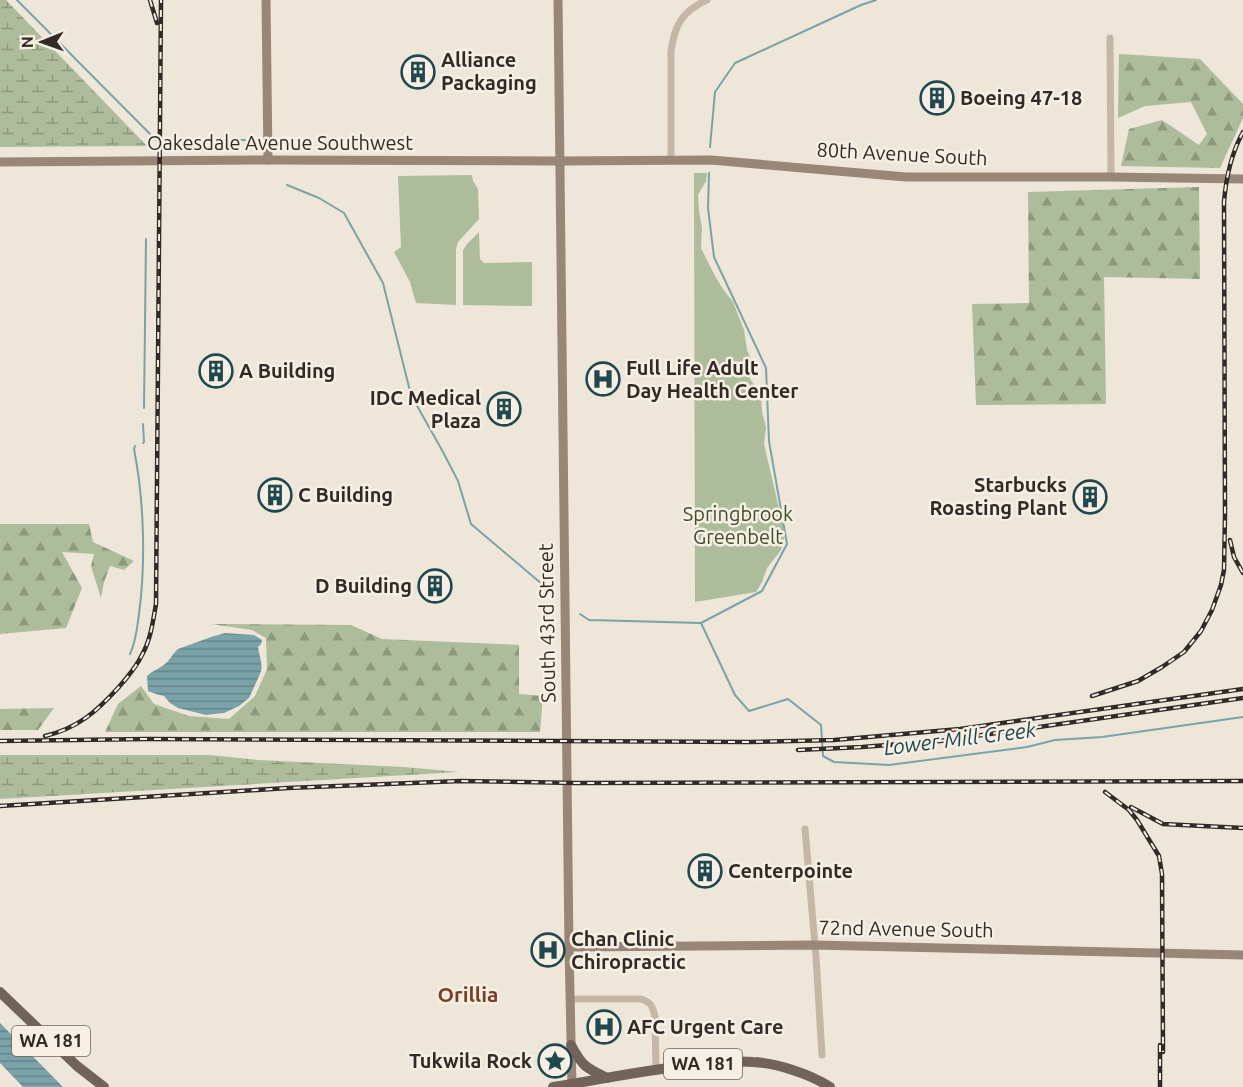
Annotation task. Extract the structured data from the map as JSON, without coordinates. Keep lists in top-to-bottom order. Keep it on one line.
{"streets":{"main road":["WA 181"],"street":["Oakesdale Avenue Southwest","80th Avenue South","South 43rd Street","72nd Avenue South"]},"crossings":[["Oakesdale Avenue Southwest","80th Avenue South"],["Oakesdale Avenue Southwest","South 43rd Street"],["80th Avenue South","South 43rd Street"],["South 43rd Street","72nd Avenue South"],["South 43rd Street","WA 181"]],"districts":["Orillia"],"water":["Lower Mill Creek"],"parks":["Springbrook Greenbelt"],"places":{"building":["Alliance Packaging","Boeing 47-18","A Building","IDC Medical Plaza","C Building","Starbucks Roasting Plant","D Building","Centerpointe"],"hospital":["Full Life Adult Day Health Center","Chan Clinic Chiropractic","AFC Urgent Care"],"place":["Tukwila Rock"]},"north":"left"}
